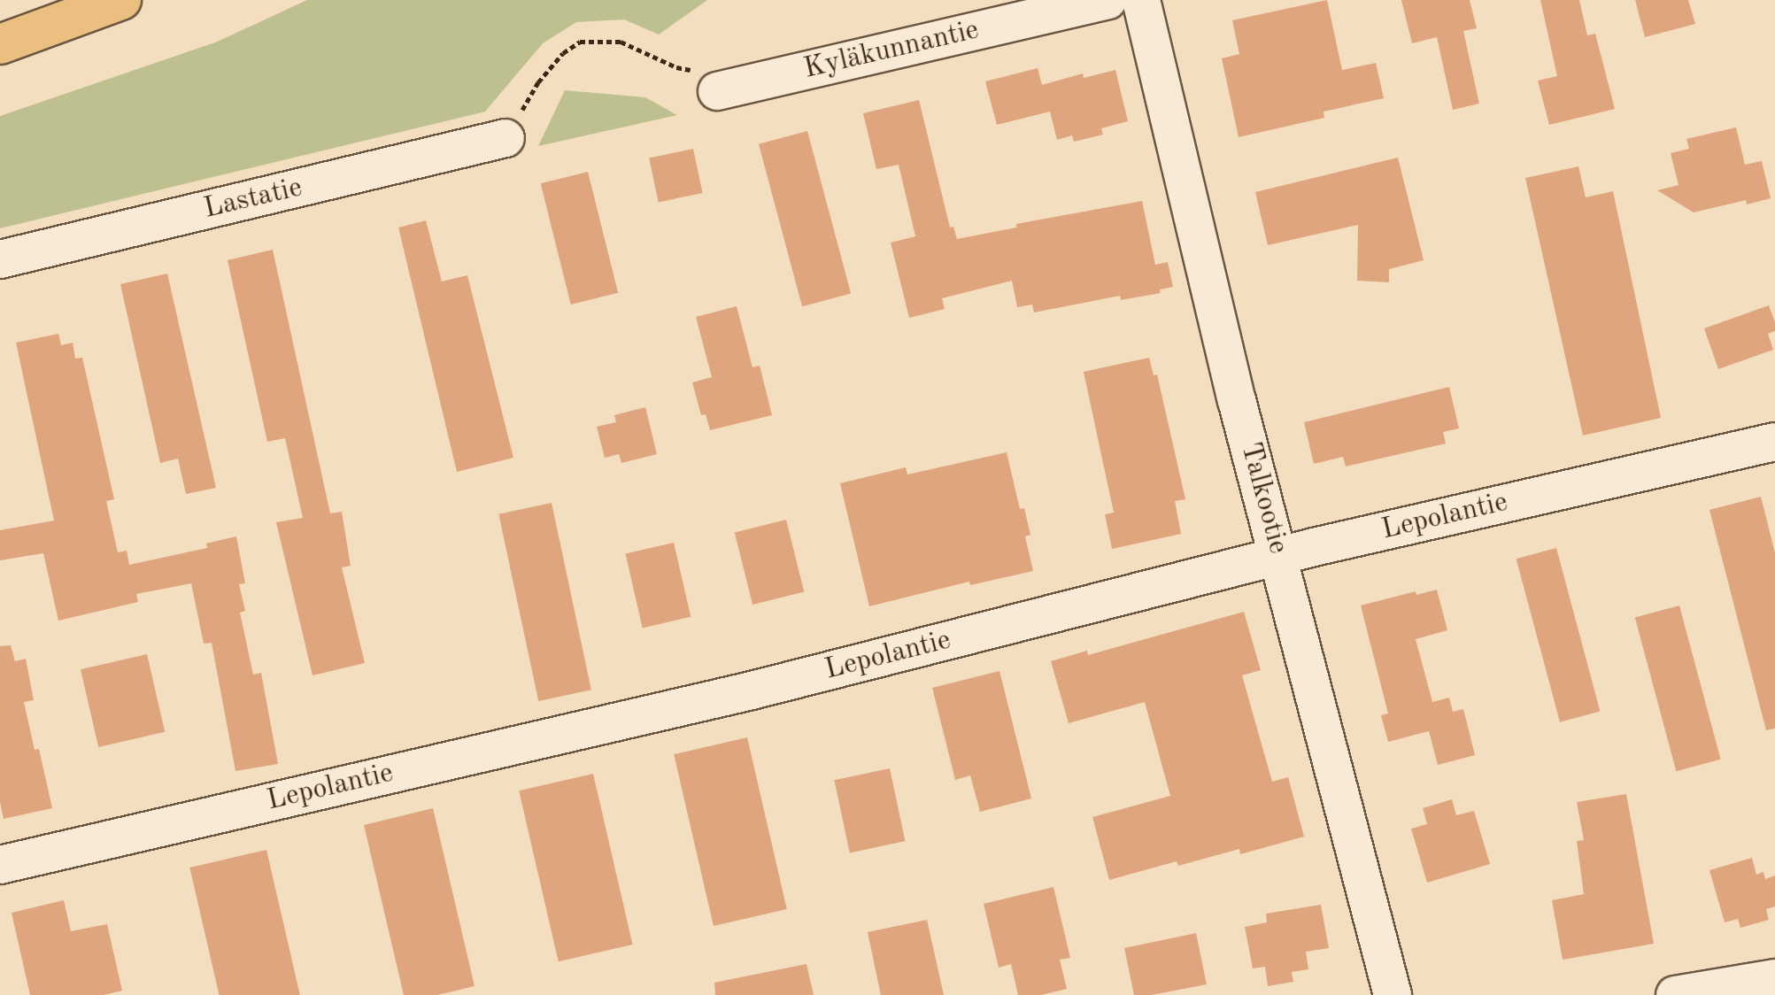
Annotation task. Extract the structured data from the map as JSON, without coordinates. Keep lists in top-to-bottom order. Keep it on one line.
{"streets":{"street":["Kyläkunnantie","Lastatie","Talkootie","Lepolantie"]},"crossings":[["Talkootie","Lepolantie"]]}
